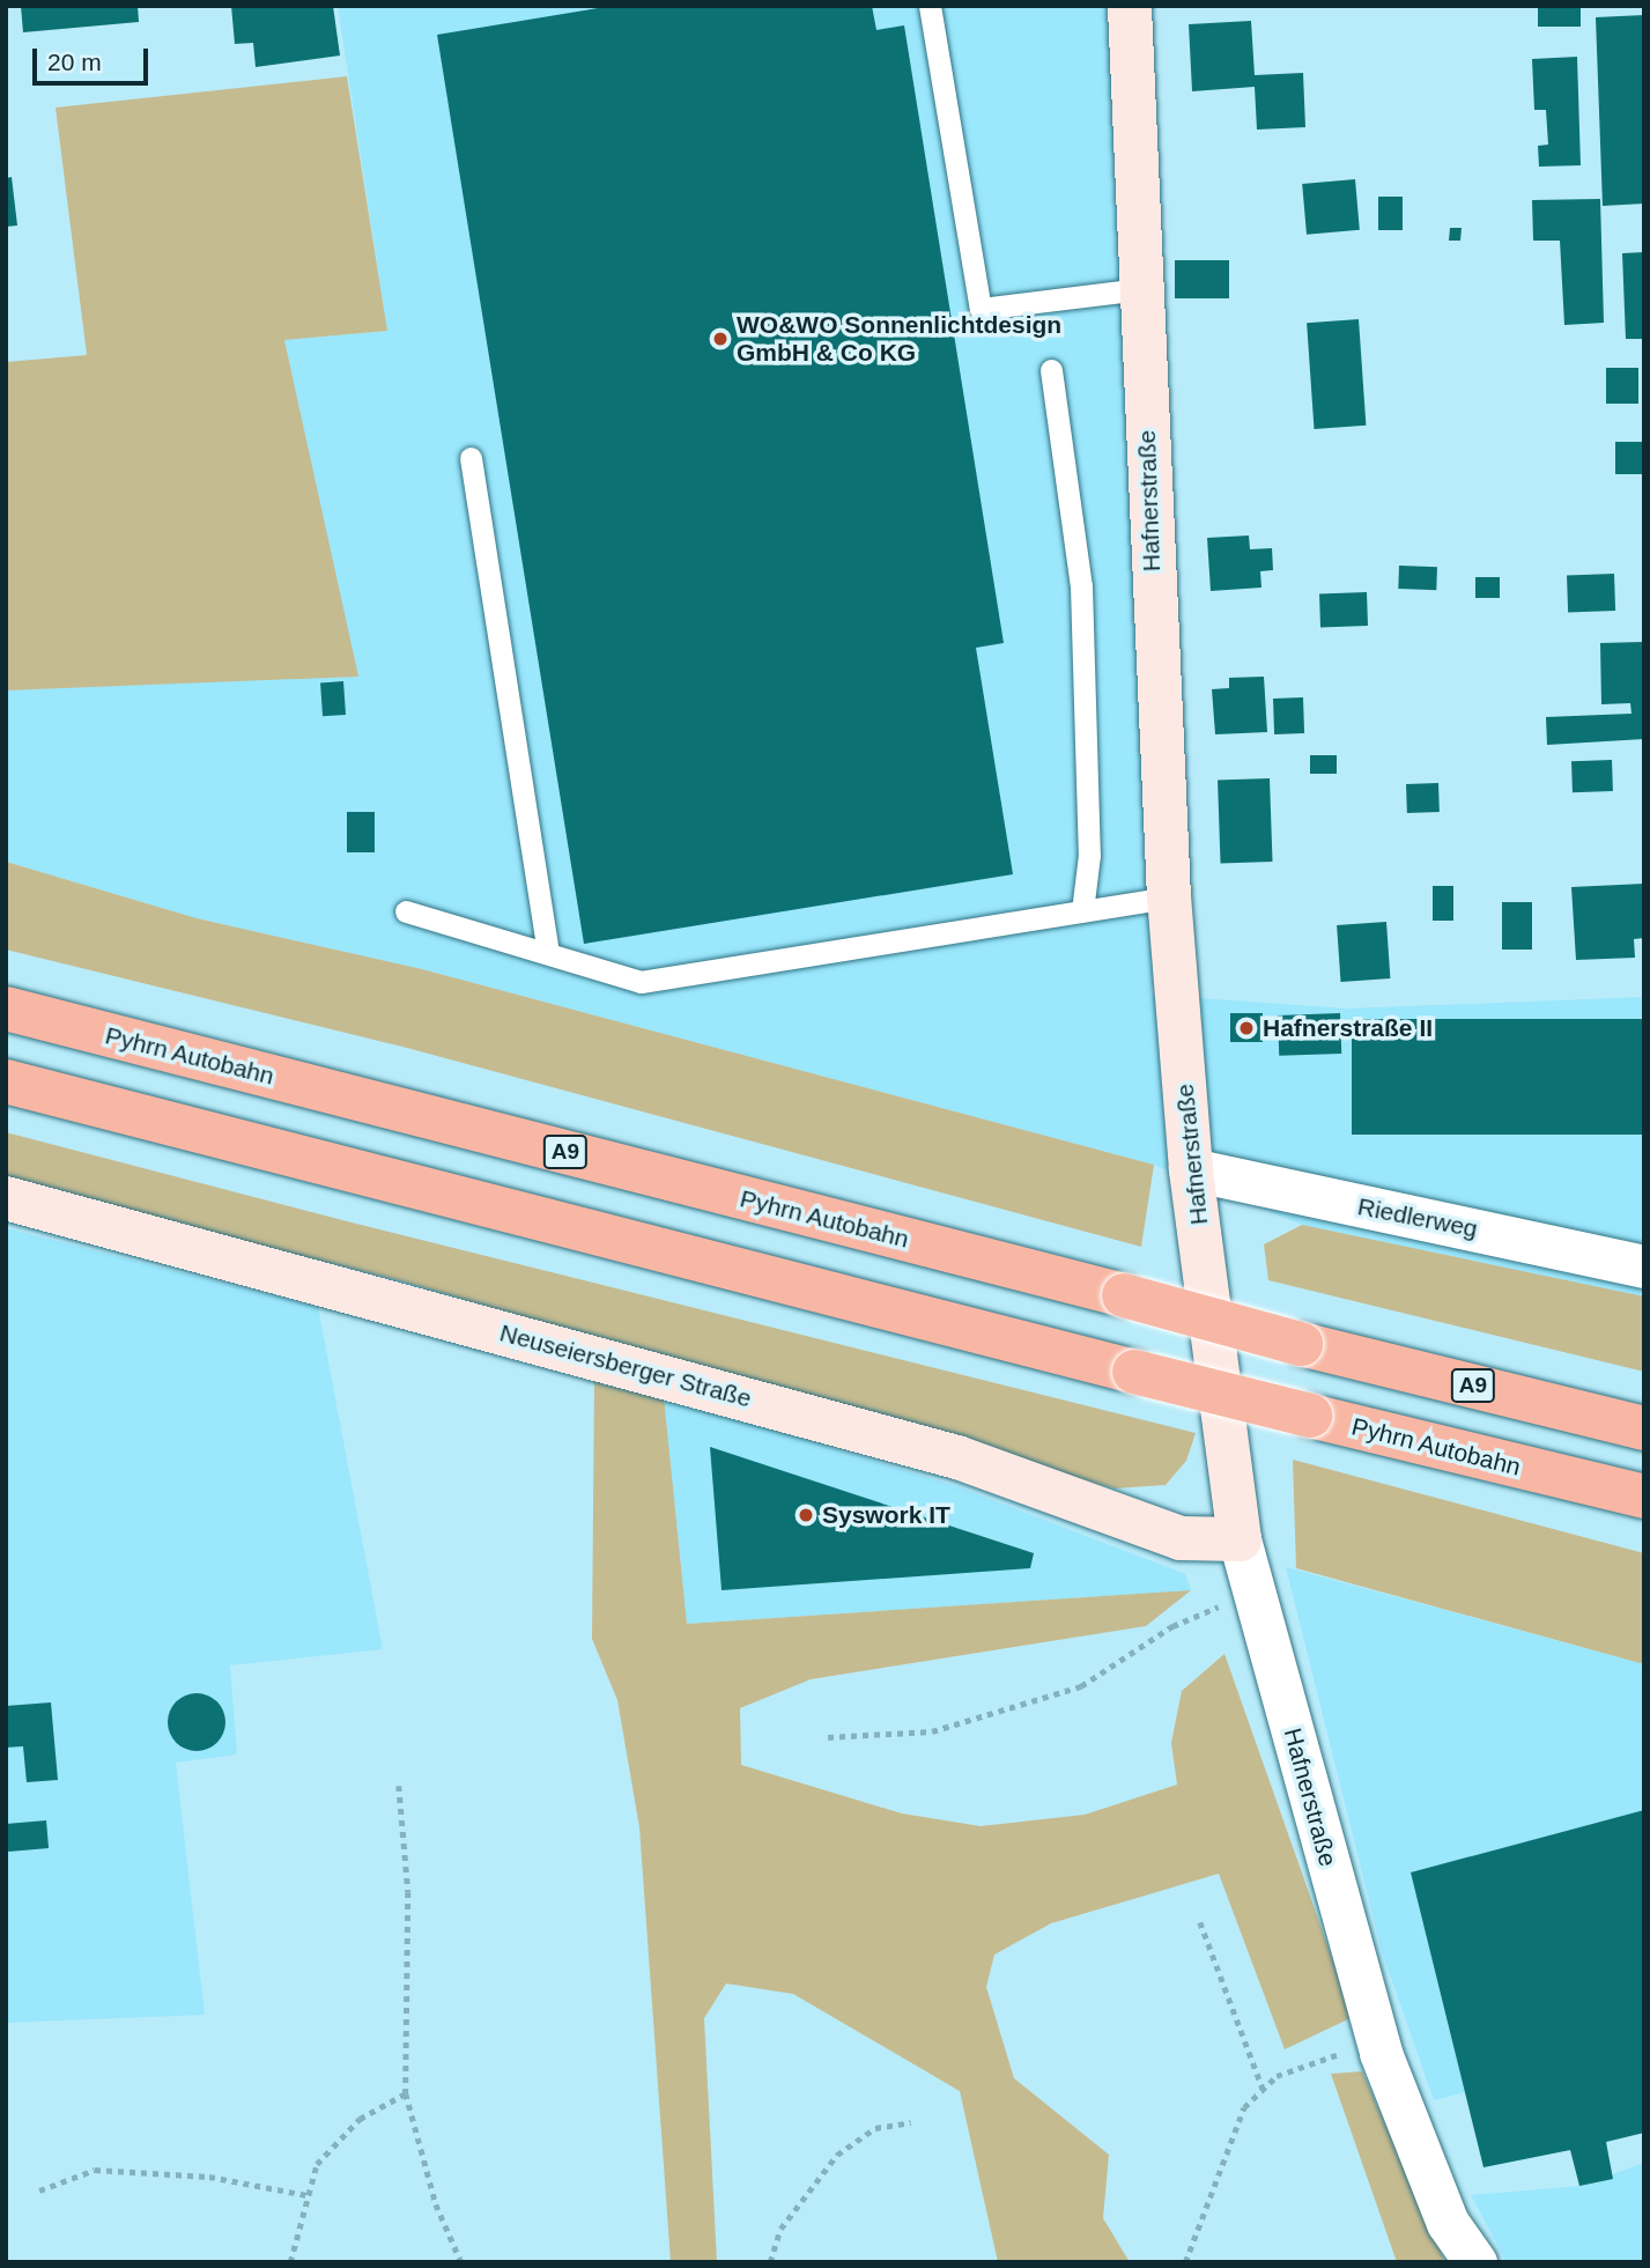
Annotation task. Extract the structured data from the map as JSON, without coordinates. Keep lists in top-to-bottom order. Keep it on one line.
{"streets":{"highway":["Pyhrn Autobahn","A9"],"street":["Hafnerstraße","Riedlerweg","Neuseiersberger Straße"]},"crossings":[["Hafnerstraße","Riedlerweg"],["Hafnerstraße","Neuseiersberger Straße"]],"places":["WO&WO Sonnenlichtdesign GmbH & Co KG","Hafnerstraße II","Syswork IT"],"scale_bar":"20 m"}
